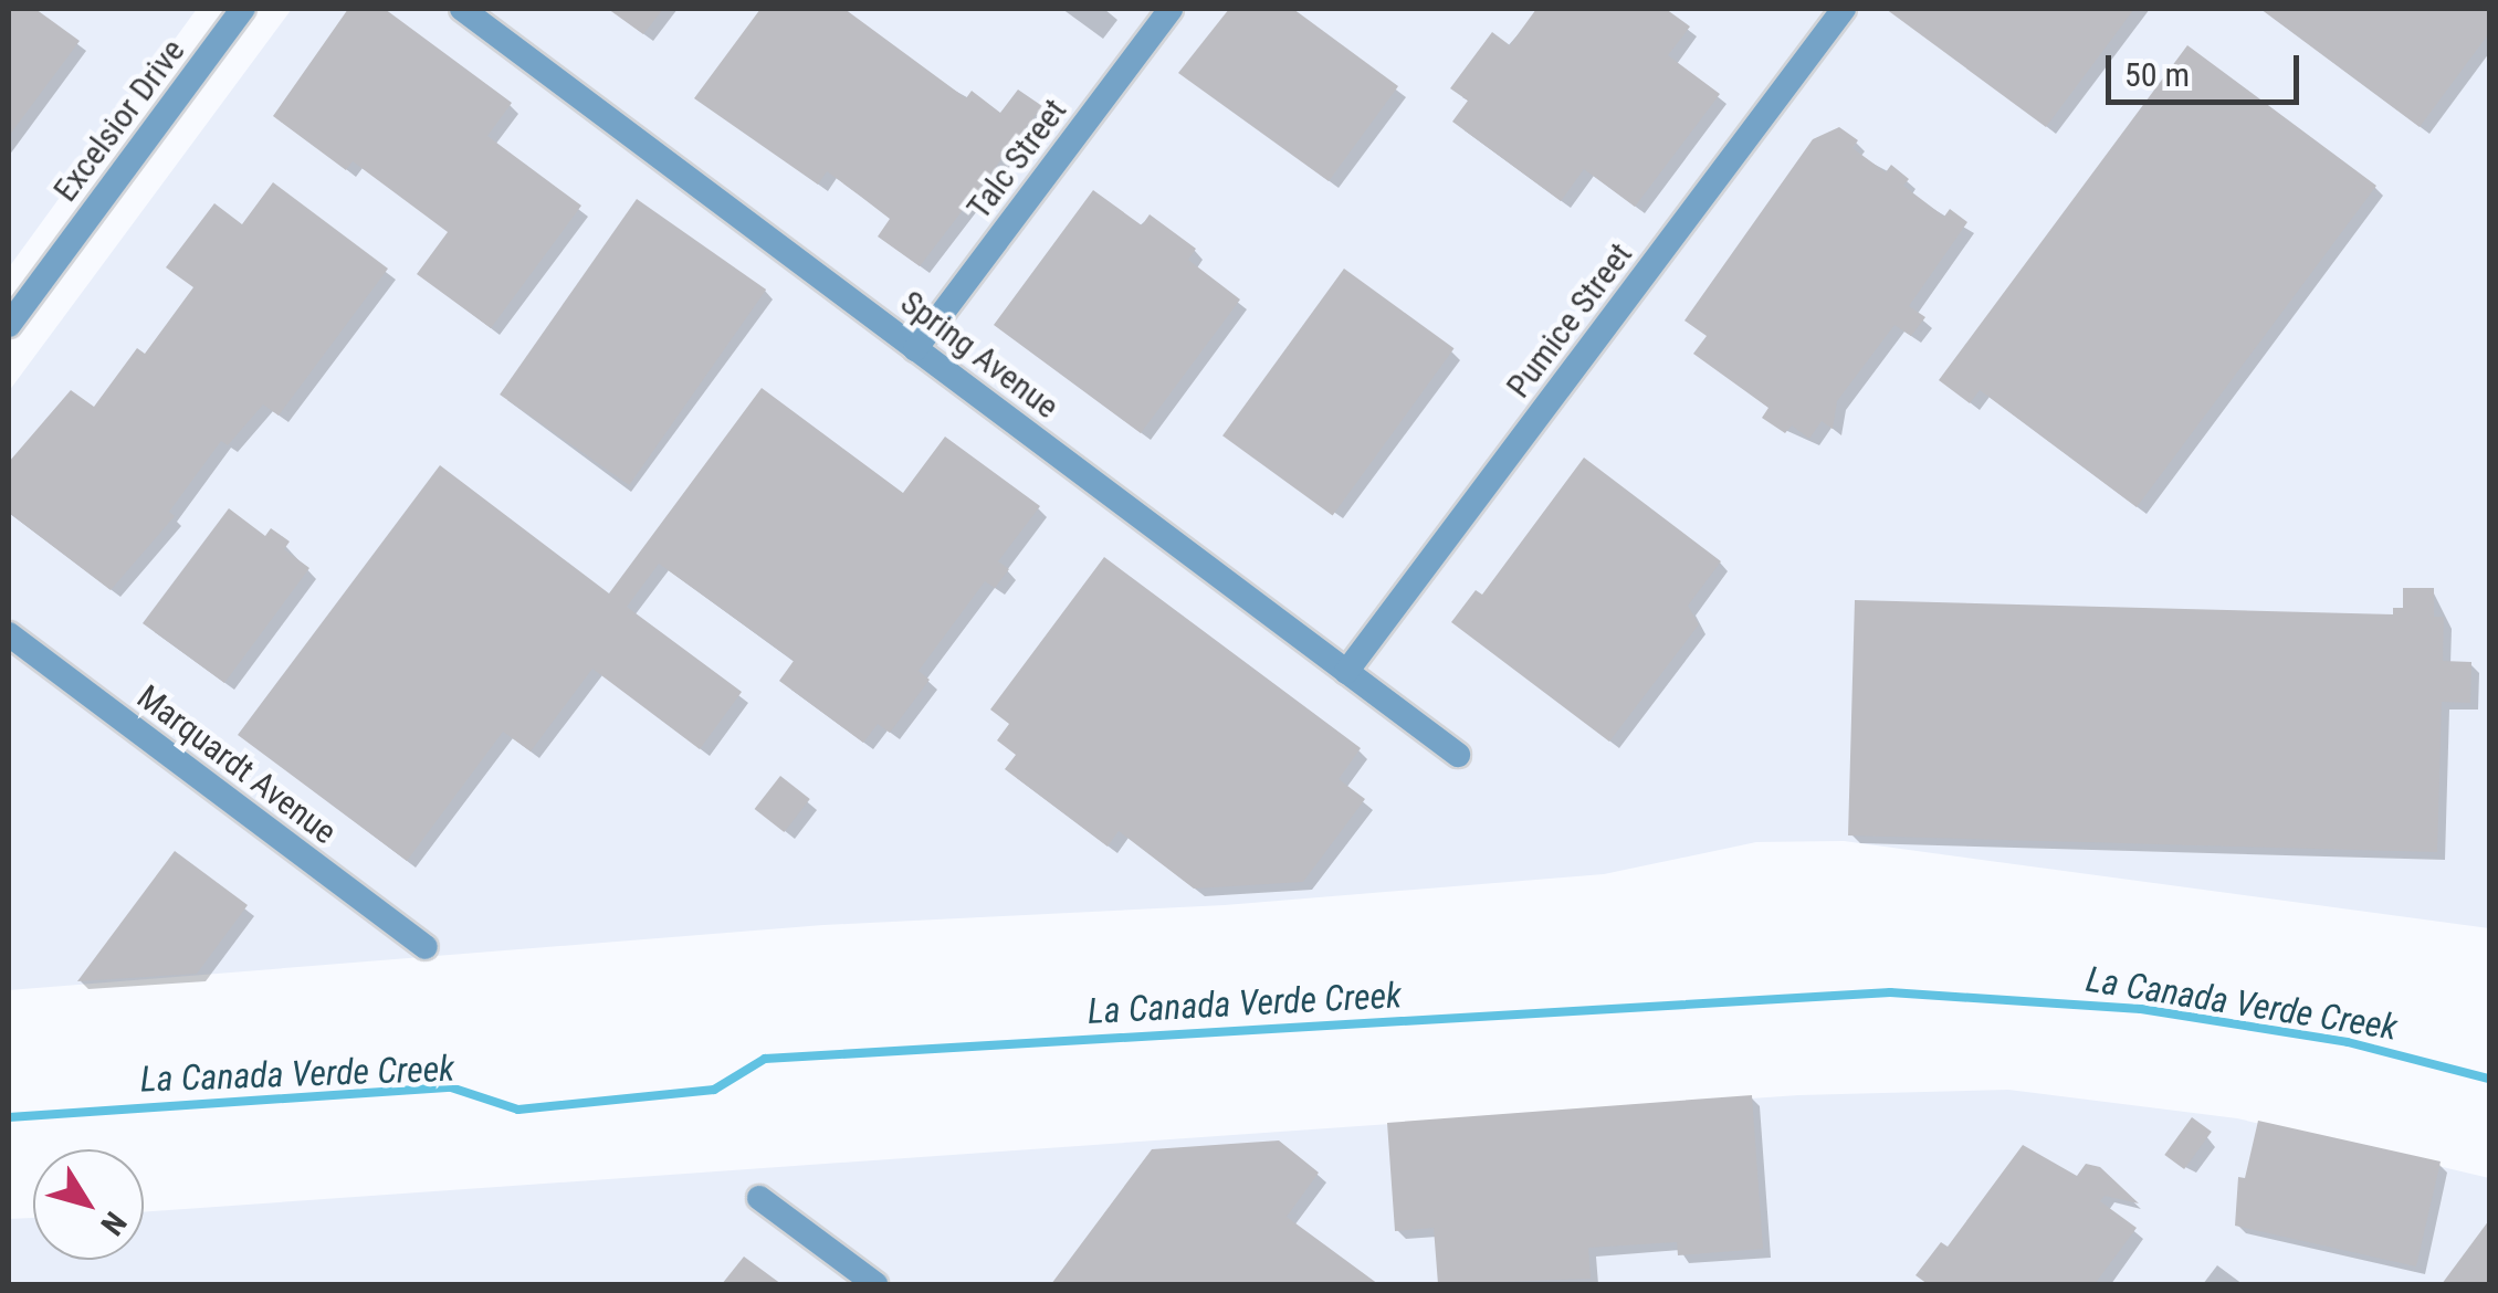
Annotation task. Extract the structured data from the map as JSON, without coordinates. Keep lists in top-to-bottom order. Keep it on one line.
{"streets":{"street":["Excelsior Drive","Talc Street","Pumice Street","Spring Avenue","Marquardt Avenue"]},"crossings":[["Talc Street","Spring Avenue"],["Pumice Street","Spring Avenue"]],"water":["La Canada Verde Creek"],"scale_bar":"50 m","north":"bottom right"}
